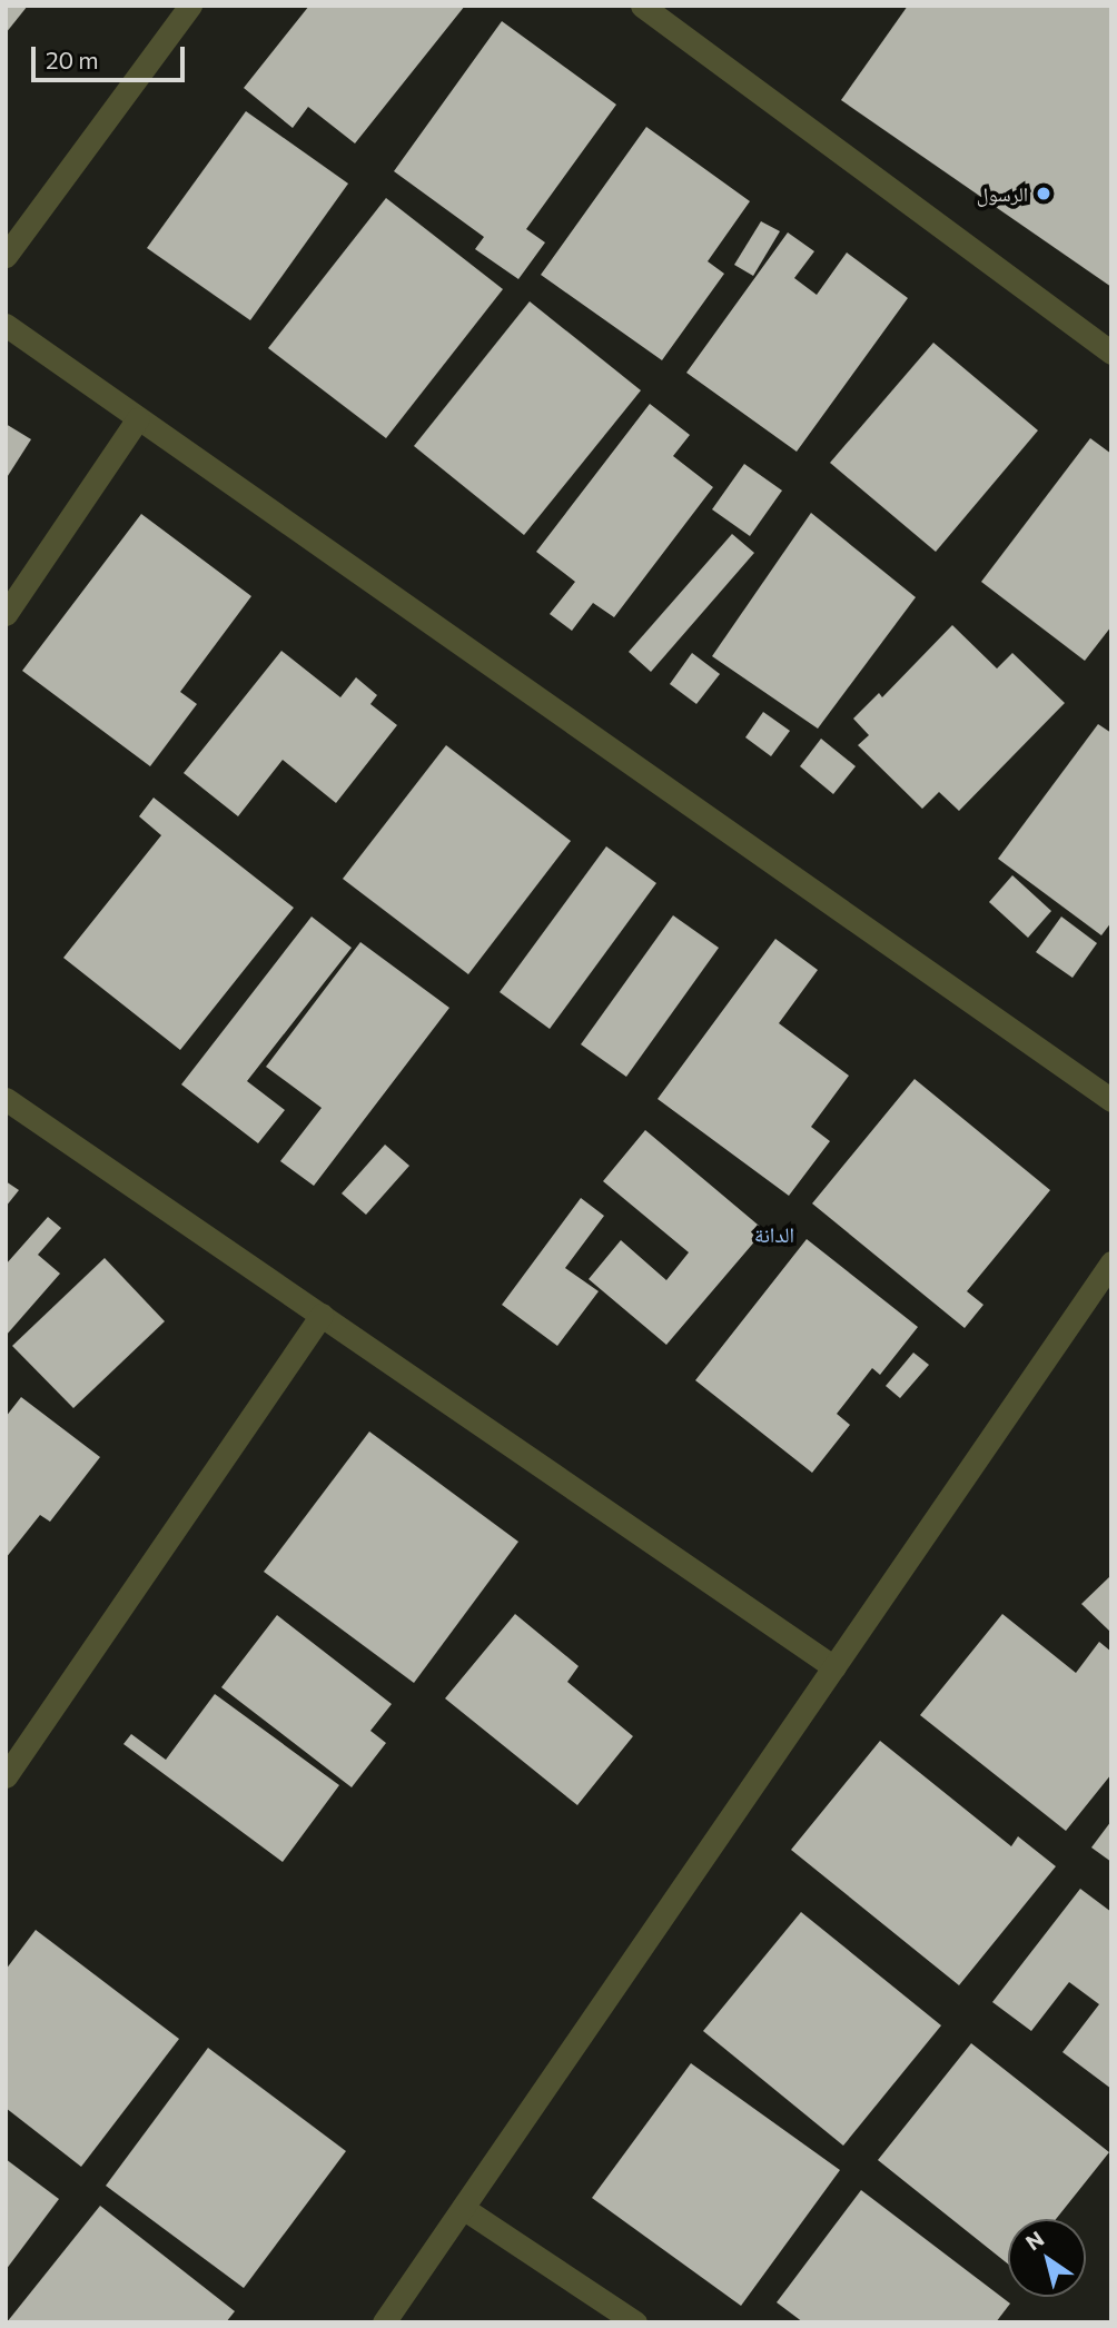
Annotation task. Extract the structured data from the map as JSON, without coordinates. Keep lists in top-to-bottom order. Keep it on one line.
{"districts":["الدانة"],"places":["الرسول"],"scale_bar":"20 m","north":"top left"}
